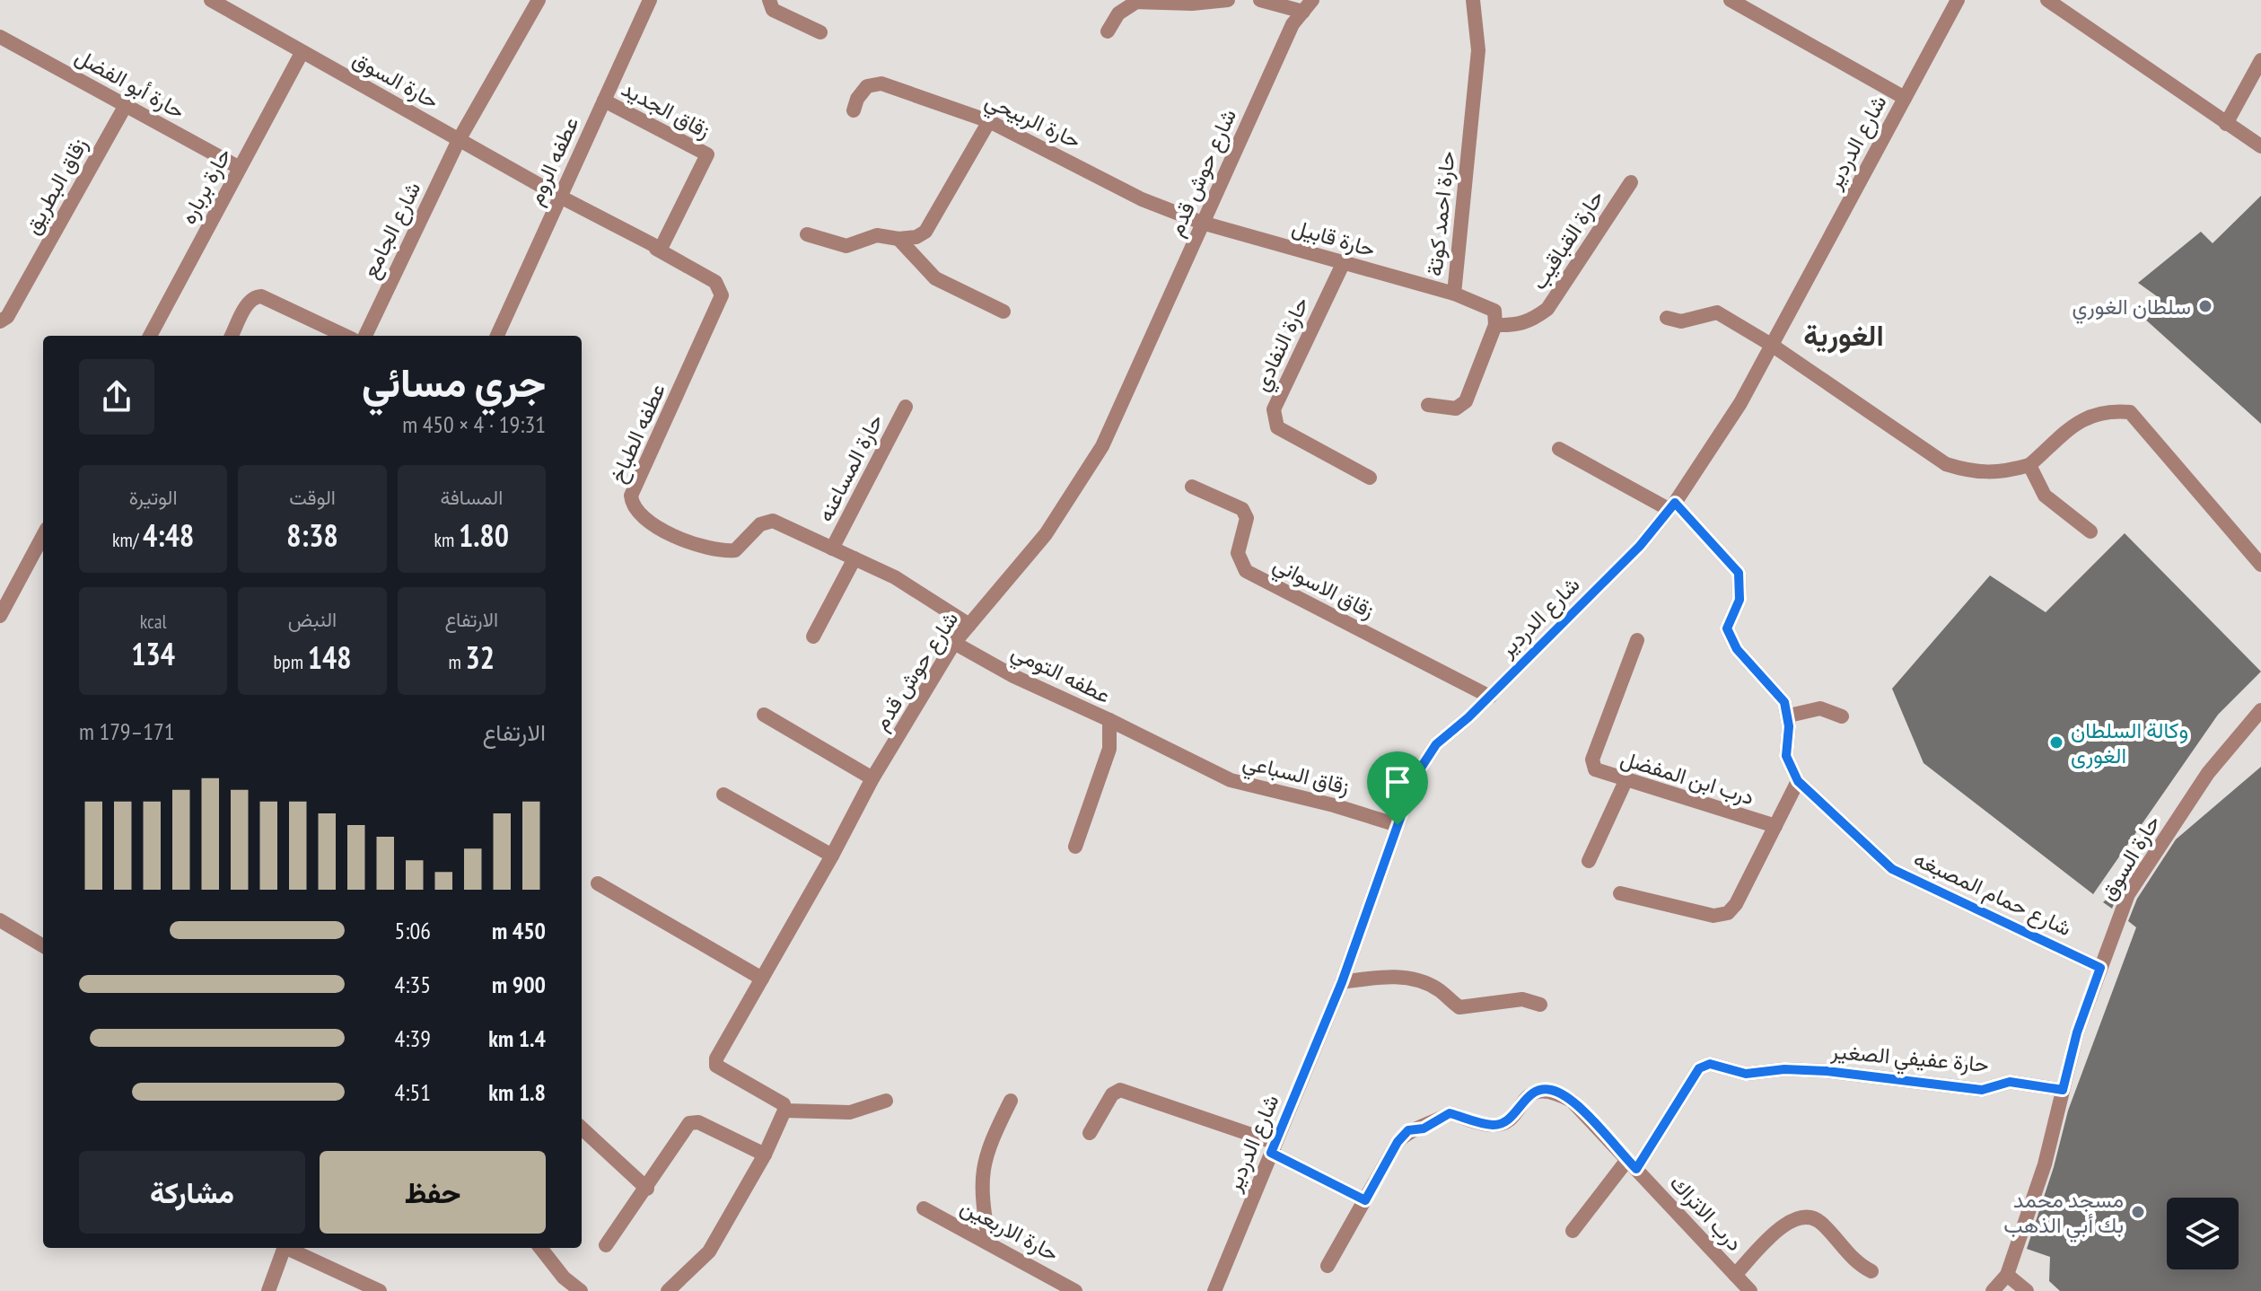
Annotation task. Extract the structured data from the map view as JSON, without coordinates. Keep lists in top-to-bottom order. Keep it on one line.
{"streets":{"street":["حارة السوق","حارة أبو الفضل","زقاق الجديد","حارة الربيحي","شارع الدردير","عطفه الروم","شارع حوش قدم","زقاق البطريق","حارة برباره","حارة احمد كوتة","شارع الجامع","حارة قابيل","حارة القباقيب","حارة النفادي","عطفه الطباخ","حارة المساعنه","زقاق الاسواني","عطفه التومي","زقاق السباعي","درب ابن المفضل","شارع حمام المصبغه","حارة عفيفي الصغير","درب الاتراك","حارة الاربعين"]},"crossings":[["حارة السوق","عطفه الروم"],["حارة السوق","حارة برباره"],["حارة السوق","شارع الجامع"],["حارة السوق","شارع حمام المصبغه"],["حارة السوق","حارة عفيفي الصغير"],["حارة أبو الفضل","زقاق البطريق"],["حارة أبو الفضل","حارة برباره"],["زقاق الجديد","عطفه الروم"],["زقاق الجديد","عطفه الطباخ"],["حارة الربيحي","شارع حوش قدم"],["حارة الربيحي","حارة قابيل"],["شارع الدردير","زقاق الاسواني"],["شارع الدردير","زقاق السباعي"],["شارع حوش قدم","حارة قابيل"],["شارع حوش قدم","عطفه الطباخ"],["شارع حوش قدم","عطفه التومي"],["حارة احمد كوتة","حارة قابيل"],["حارة احمد كوتة","حارة القباقيب"],["حارة قابيل","حارة النفادي"],["عطفه الطباخ","حارة المساعنه"],["عطفه التومي","زقاق السباعي"],["حارة عفيفي الصغير","درب الاتراك"]],"districts":["الغورية"],"places":["سلطان الغوري","وكالة السلطان الغورى","مسجد محمد بك أبي الذهب"],"page":{"heading":["جري مسائي","19:31 · 4 × 450 m"],"stats":[["المسافة","1.80 km"],["الوقت","8:38"],["الوتيرة","4:48 /km"],["الارتفاع","32 m"],["النبض","148 bpm"],["kcal","134"]],"chart":["الارتفاع","171–179 m"],"list":[{"name":"450 m","note":"5:06"},{"name":"900 m","note":"4:35"},{"name":"1.4 km","note":"4:39"},{"name":"1.8 km","note":"4:51"}],"buttons":["حفظ","مشاركة"]}}
